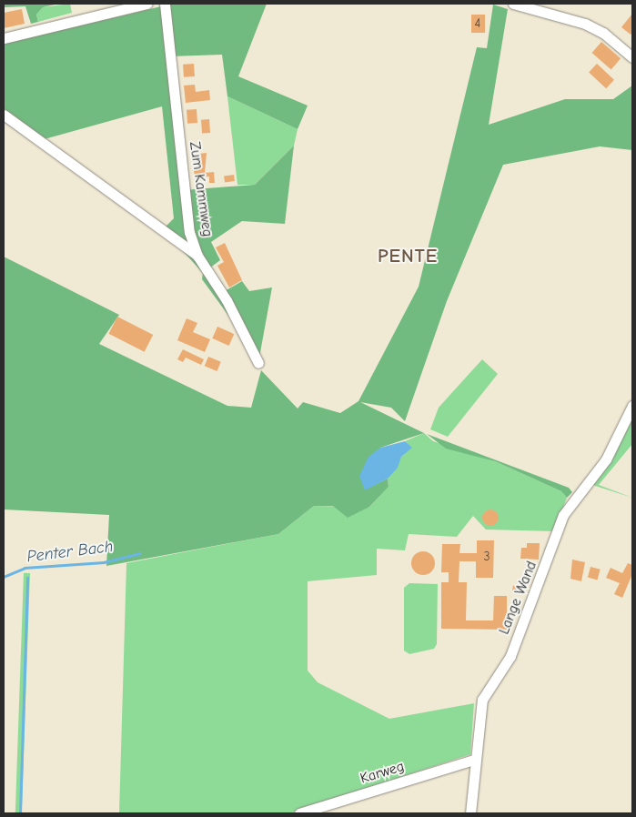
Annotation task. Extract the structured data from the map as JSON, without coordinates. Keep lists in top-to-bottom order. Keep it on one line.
{"streets":{"street":["Zum Kammweg","Lange Wand","Karweg"]},"crossings":[["Lange Wand","Karweg"]],"districts":["PENTE"],"water":["Penter Bach"],"house_numbers":["4","3"]}
